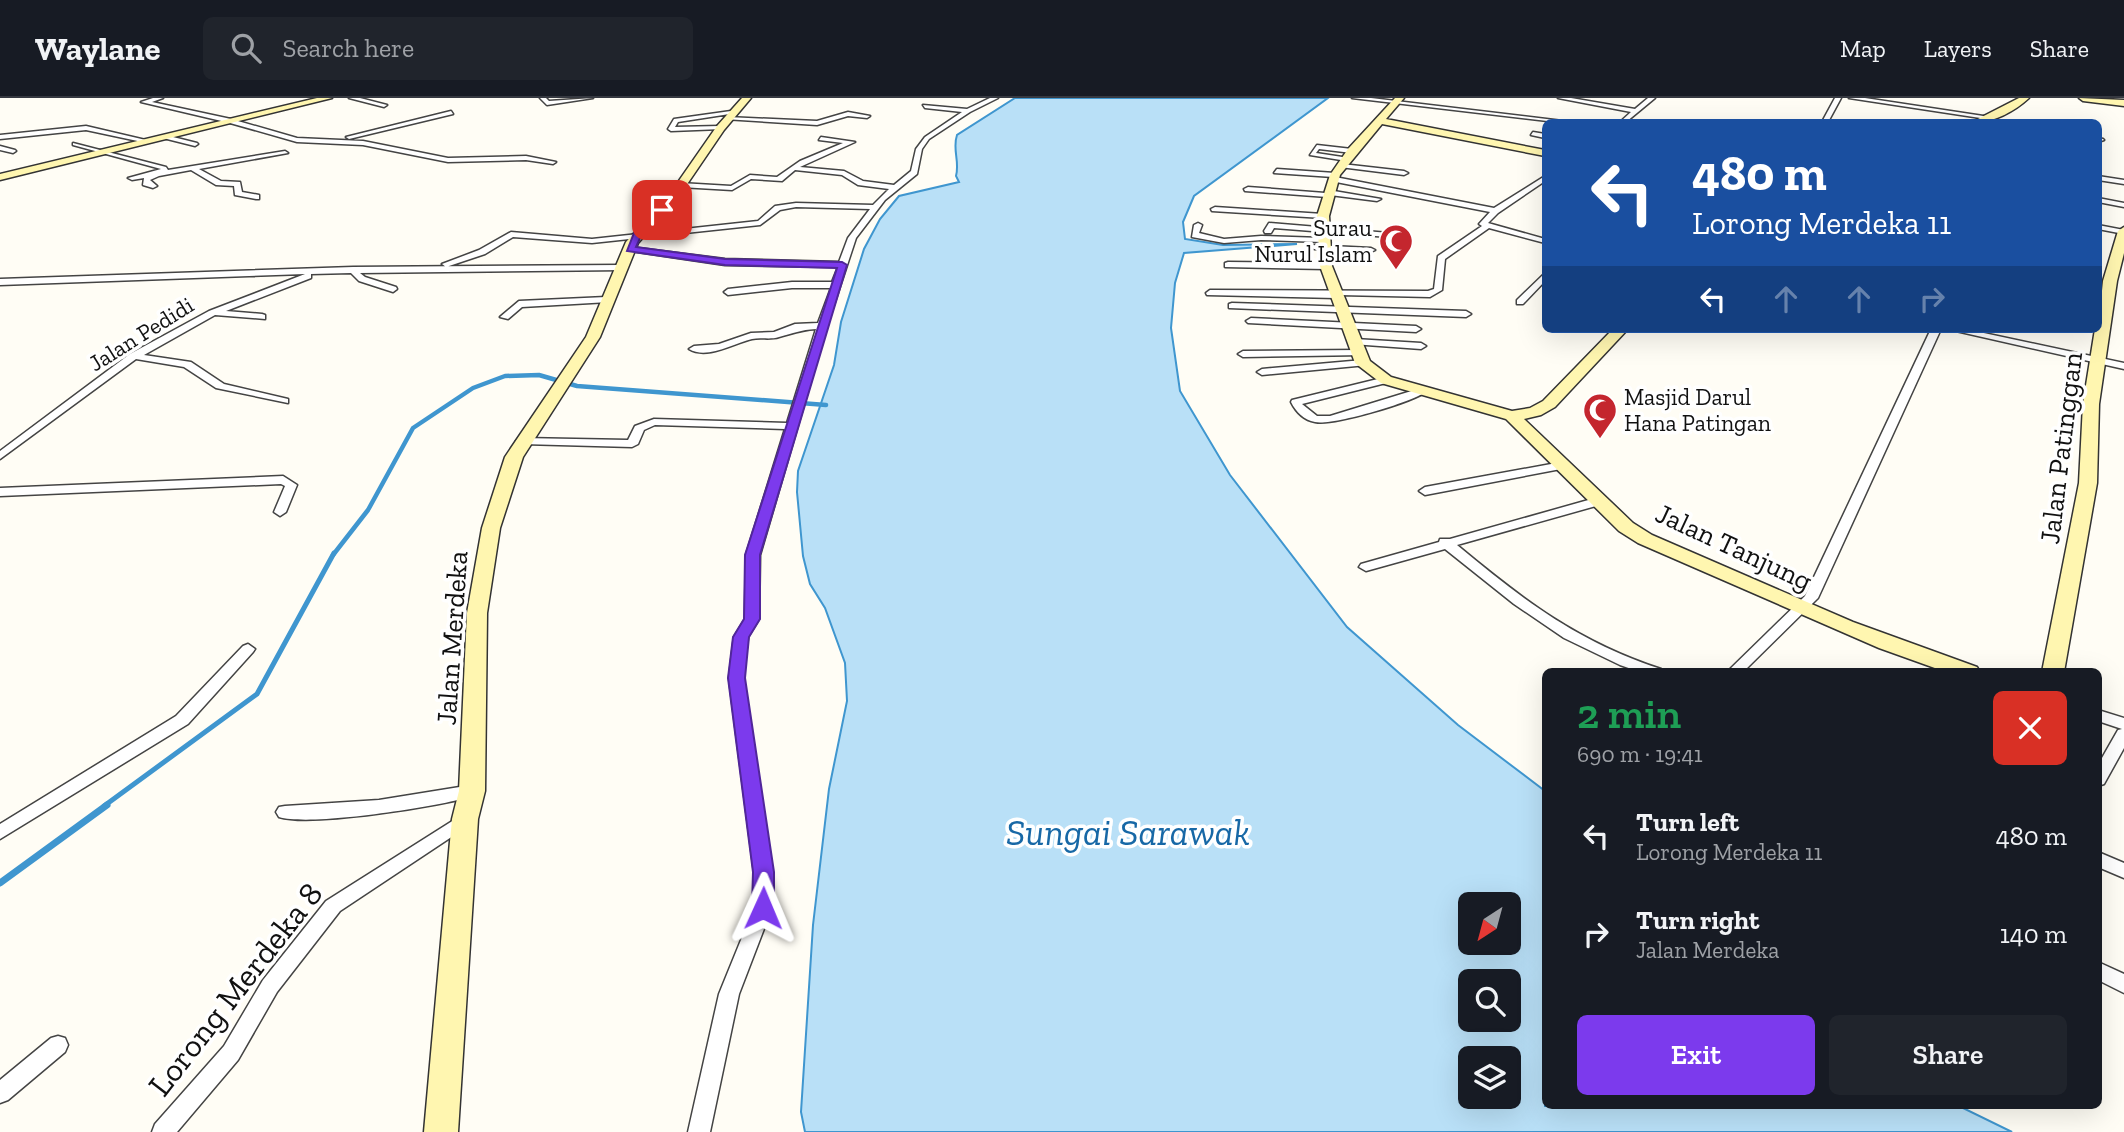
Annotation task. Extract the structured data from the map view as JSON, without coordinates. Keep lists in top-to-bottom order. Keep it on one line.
{"streets":{"main road":["Jalan Patinggan","Jalan Tanjung","Jalan Merdeka"],"street":["Jalan Pedidi","Lorong Merdeka 8"]},"crossings":[["Jalan Merdeka","Lorong Merdeka 8"]],"water":["Sungai Sarawak"],"places":{"mosque":["Surau Nurul Islam","Masjid Darul Hana Patingan"]},"north":"bottom left","page":{"header":"Waylane","search":"Search here","nav":["Map","Layers","Share"],"turn":["480 m","Lorong Merdeka 11"],"heading":["2 min","690 m · 19:41"],"list":[{"name":"Turn left","note":"Lorong Merdeka 11","value":"480 m"},{"name":"Turn right","note":"Jalan Merdeka","value":"140 m"}],"buttons":["Exit","Share"]}}
